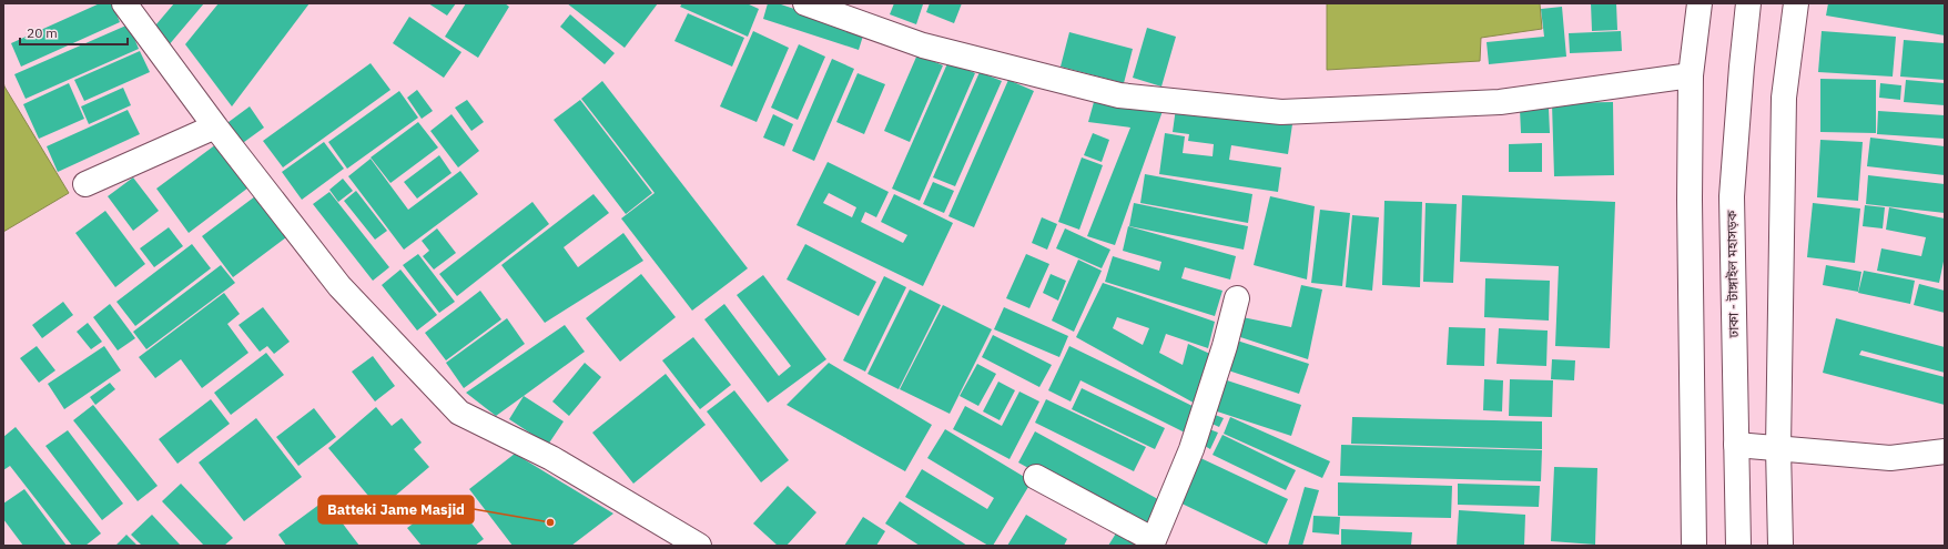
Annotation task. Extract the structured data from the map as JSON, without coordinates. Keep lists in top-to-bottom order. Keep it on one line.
{"streets":{"main road":["ঢাকা - টাঙ্গাইল মহাসড়ক"]},"places":["Batteki Jame Masjid"],"scale_bar":"20 m"}
